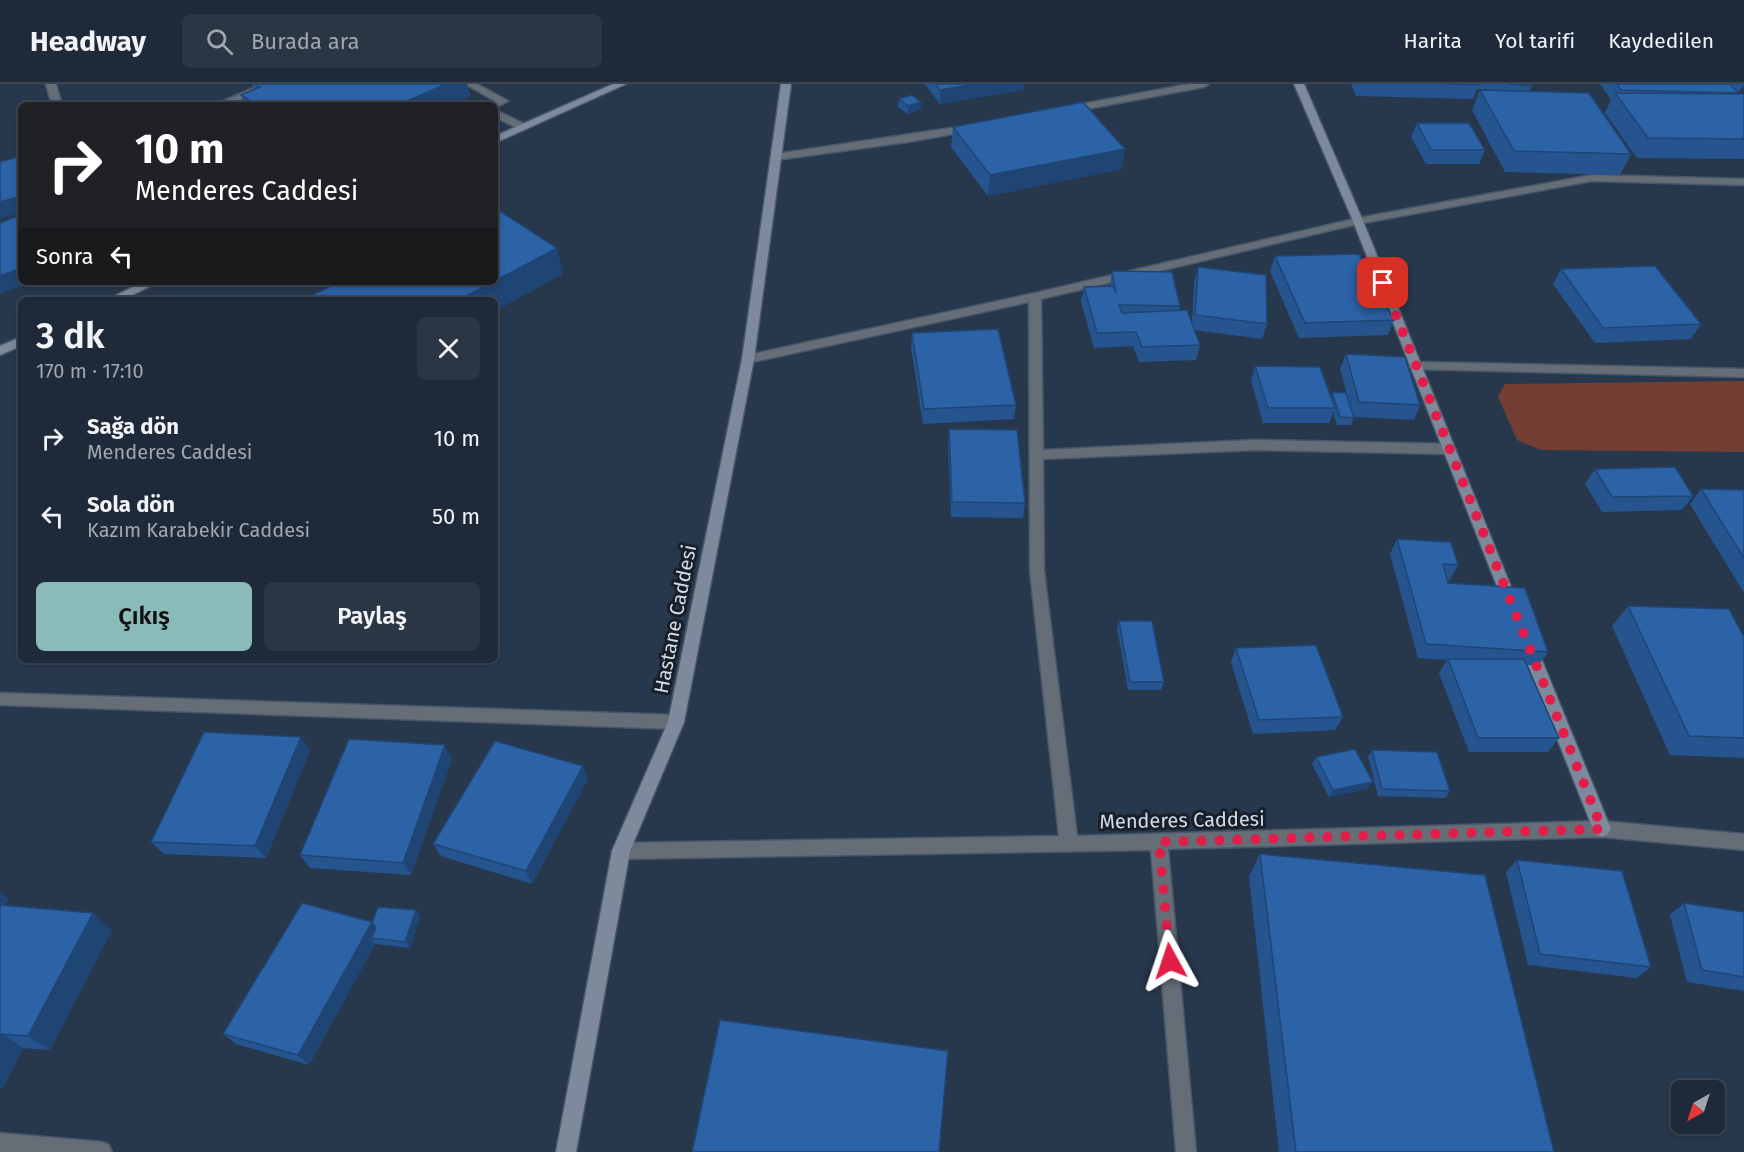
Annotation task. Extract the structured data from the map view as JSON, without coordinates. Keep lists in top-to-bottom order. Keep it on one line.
{"streets":{"street":["Hastane Caddesi","Menderes Caddesi"]},"crossings":[["Hastane Caddesi","Menderes Caddesi"]],"north":"bottom left","page":{"header":"Headway","search":"Burada ara","nav":["Harita","Yol tarifi","Kaydedilen"],"turn":["10 m","Menderes Caddesi"],"then":"Sonra","heading":["3 dk","170 m · 17:10"],"list":[{"name":"Sağa dön","note":"Menderes Caddesi","value":"10 m"},{"name":"Sola dön","note":"Kazım Karabekir Caddesi","value":"50 m"}],"buttons":["Çıkış","Paylaş"]}}
